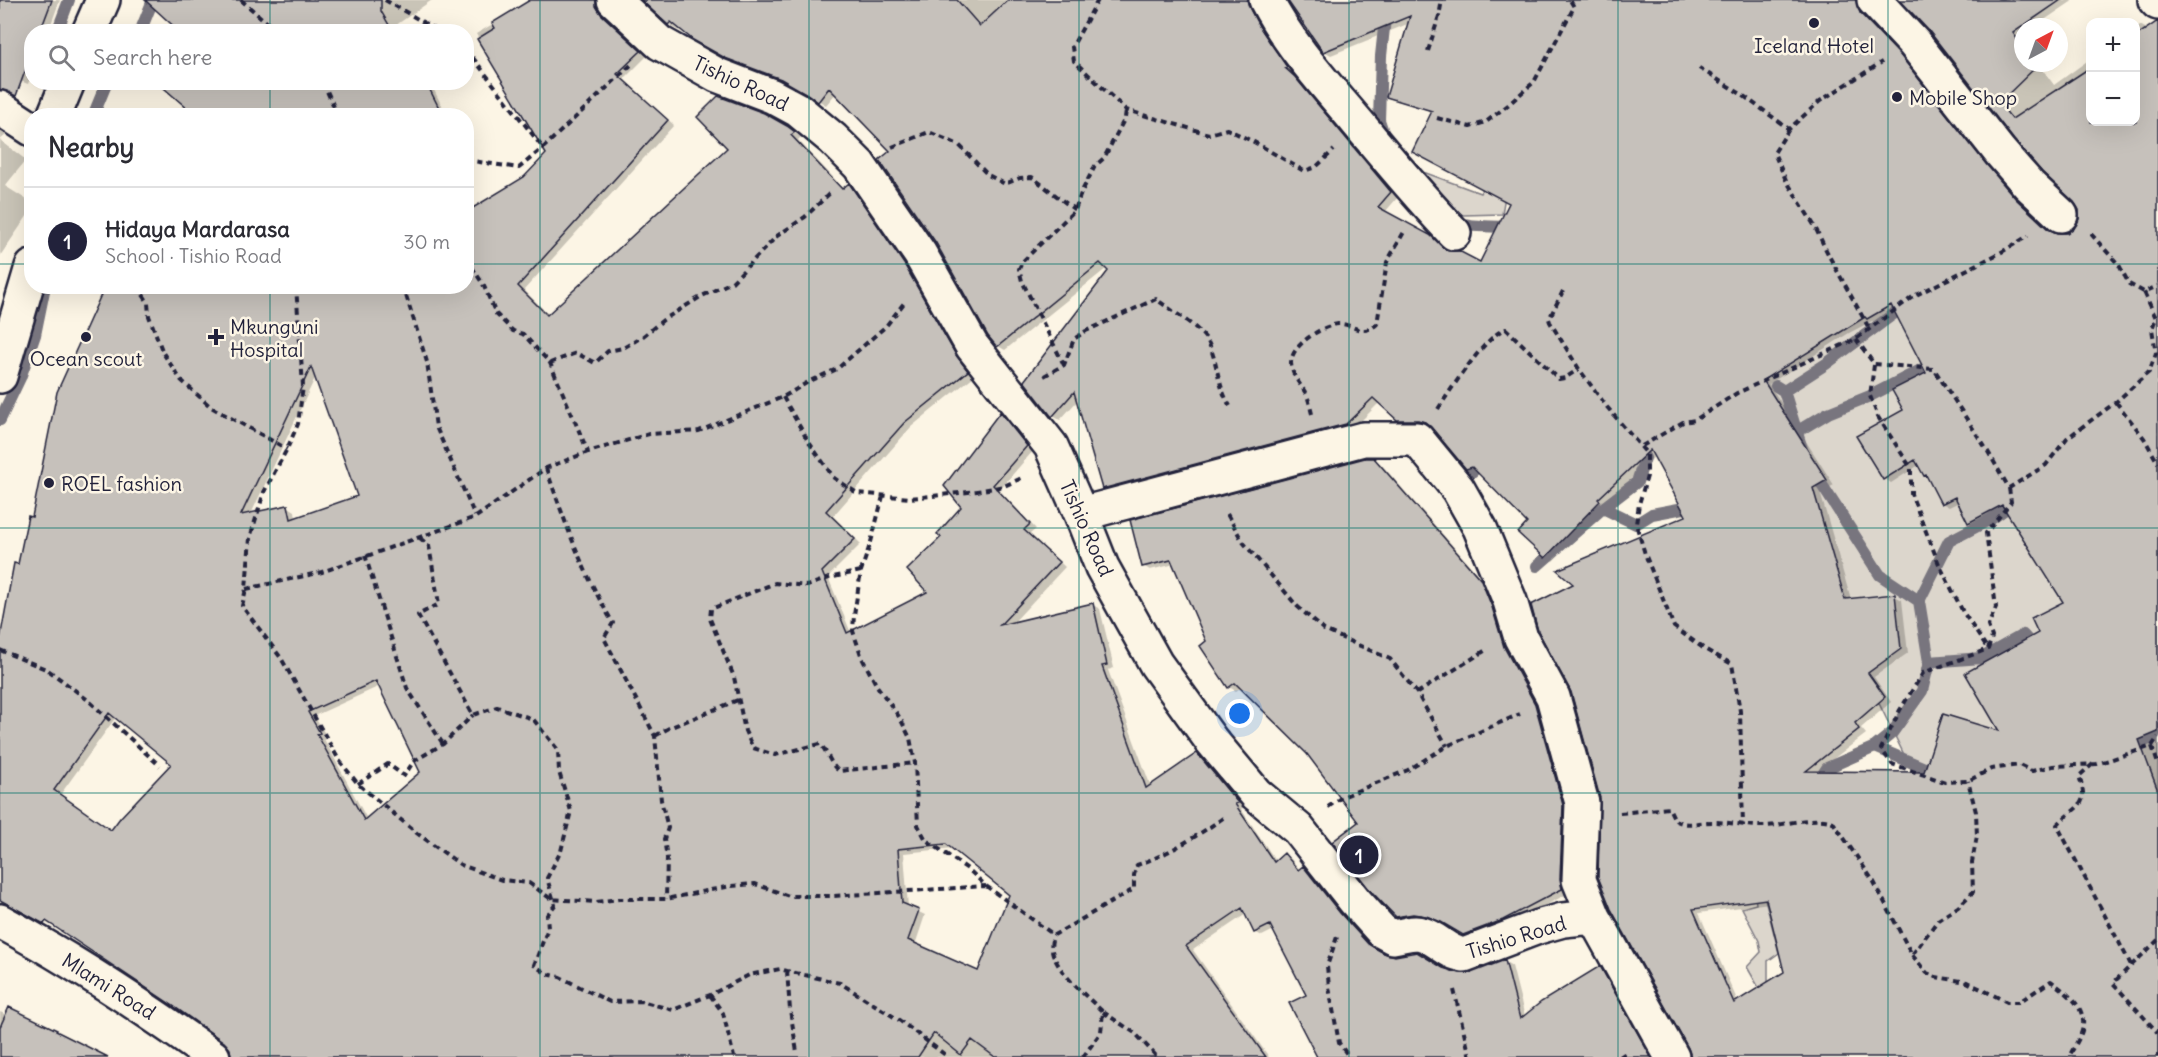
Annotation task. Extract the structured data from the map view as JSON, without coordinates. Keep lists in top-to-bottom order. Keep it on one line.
{"streets":{"street":["Tishio Road","Mlami Road"]},"places":{"other":["Iceland Hotel","Mobile Shop","Ocean scout","ROEL fashion"],"health":["Mkunguni Hospital"]},"north":"top right","page":{"map_buttons":["+","−"],"search":"Search here","heading":"Nearby","list":[{"mark":"1","name":"Hidaya Mardarasa","note":"School · Tishio Road","value":"30 m"}],"pins":"1"}}
